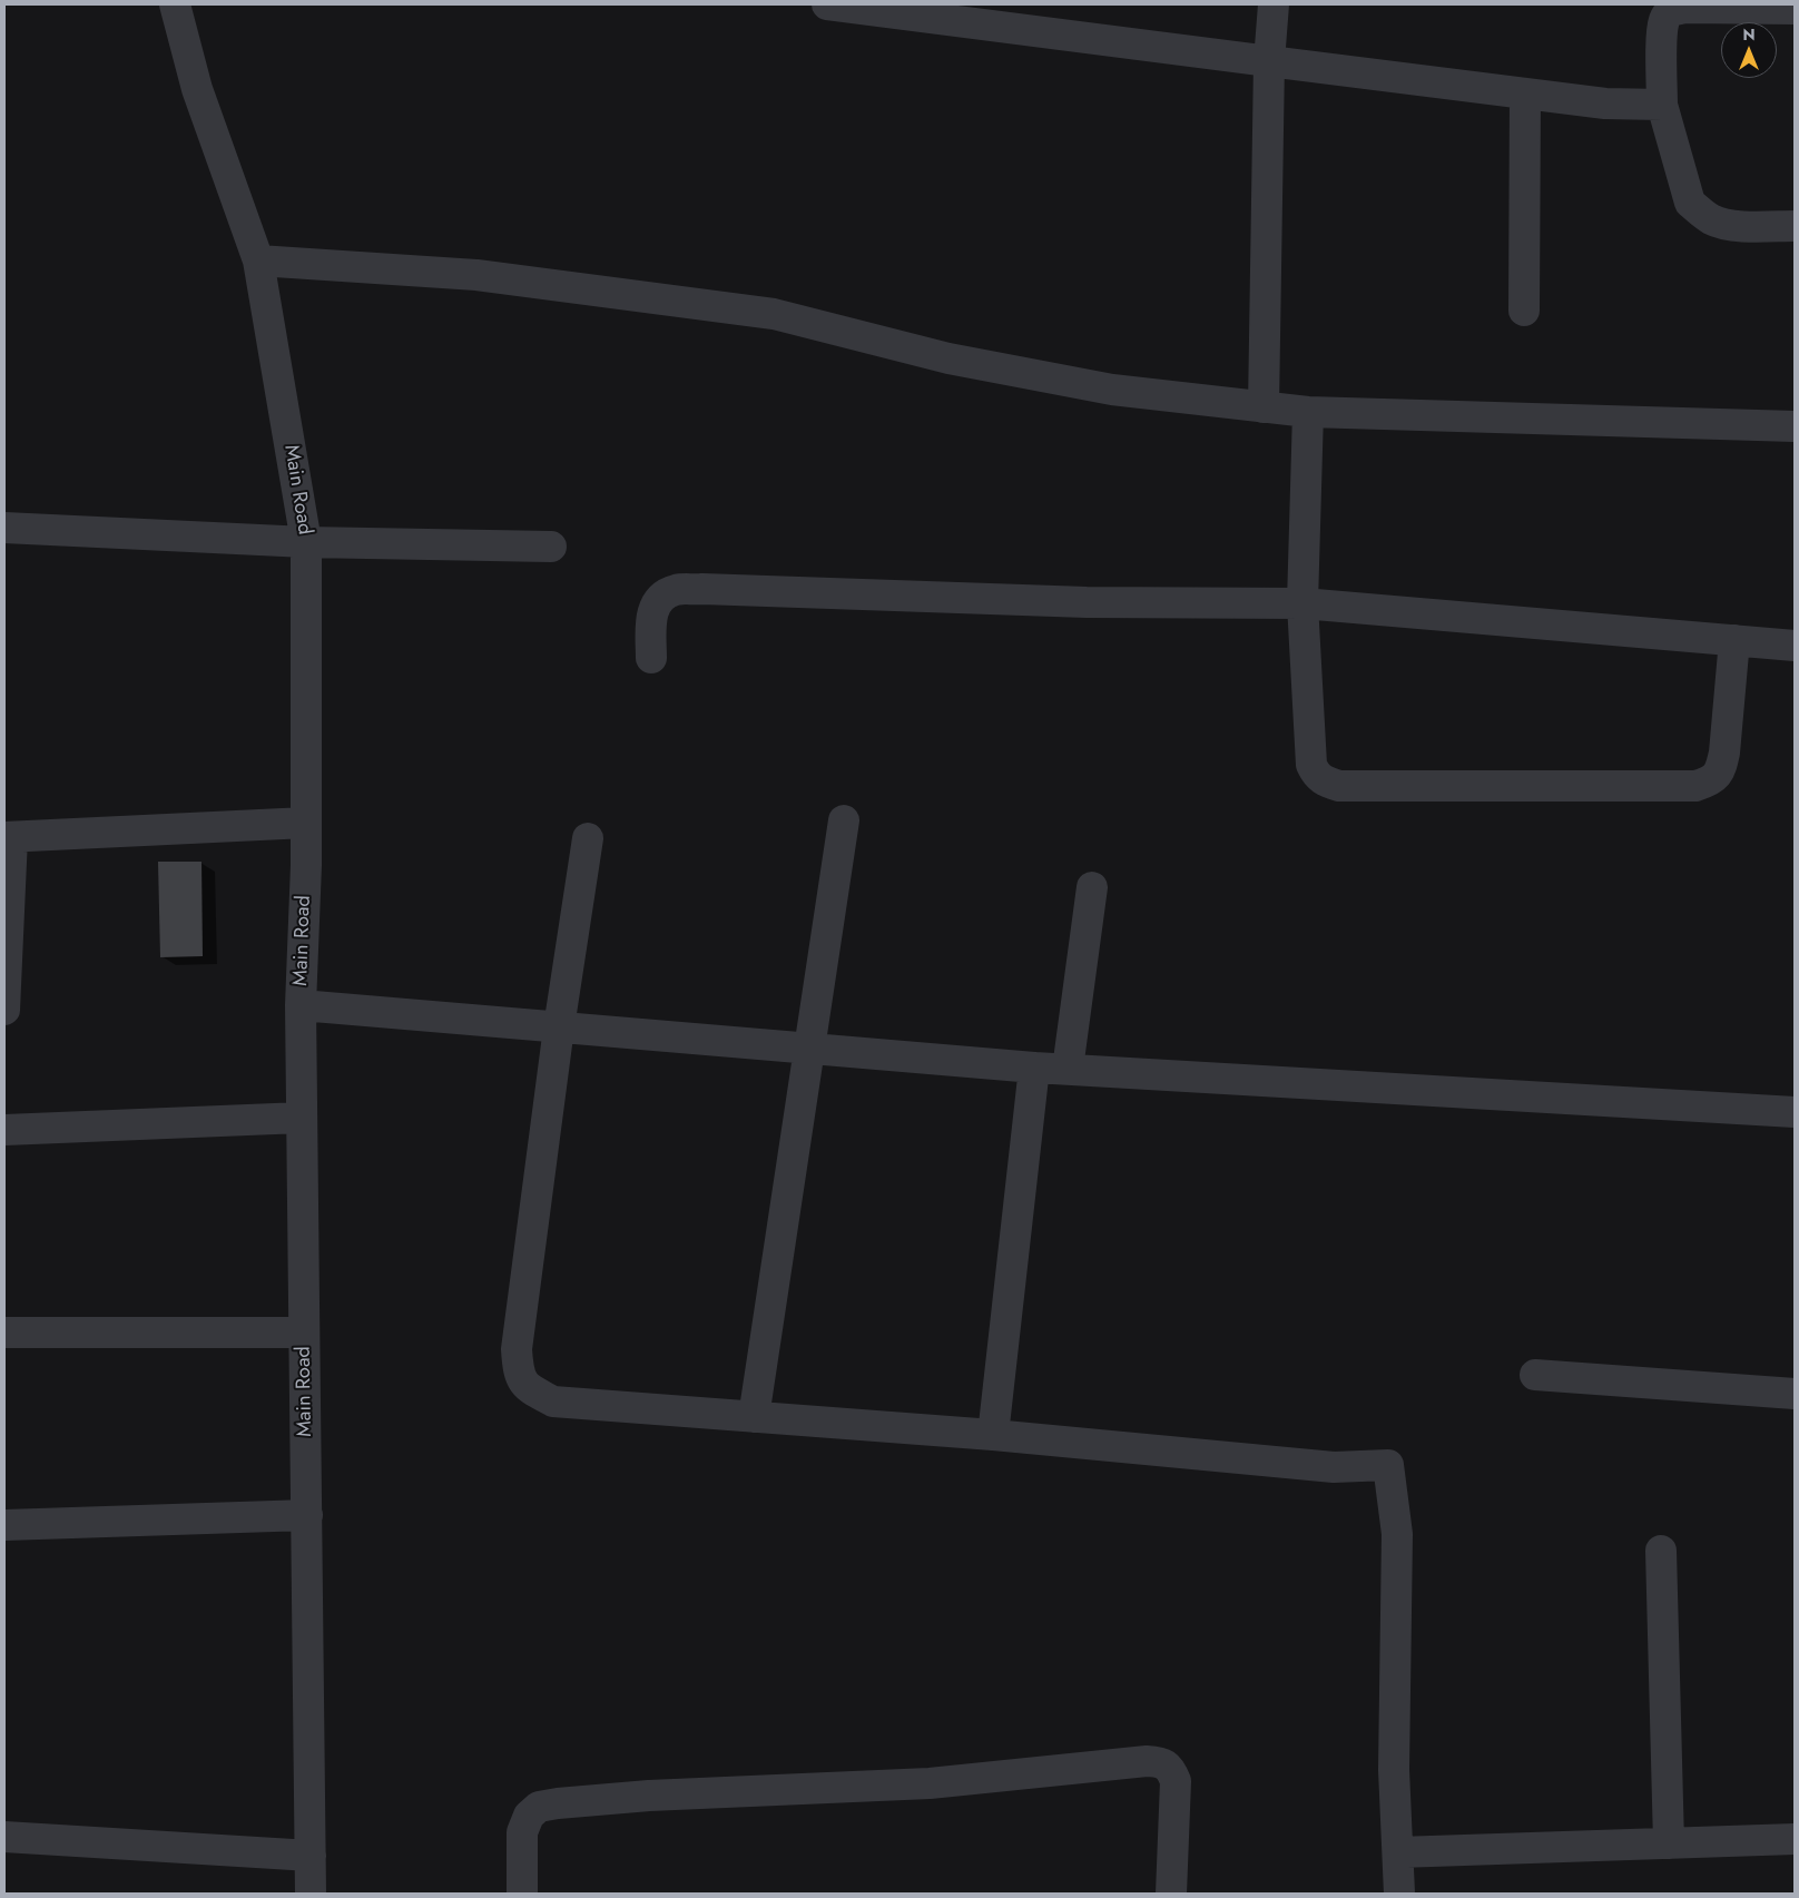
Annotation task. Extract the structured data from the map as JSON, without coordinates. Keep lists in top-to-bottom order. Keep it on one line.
{"streets":{"street":["Main Road"]},"north":"top"}
